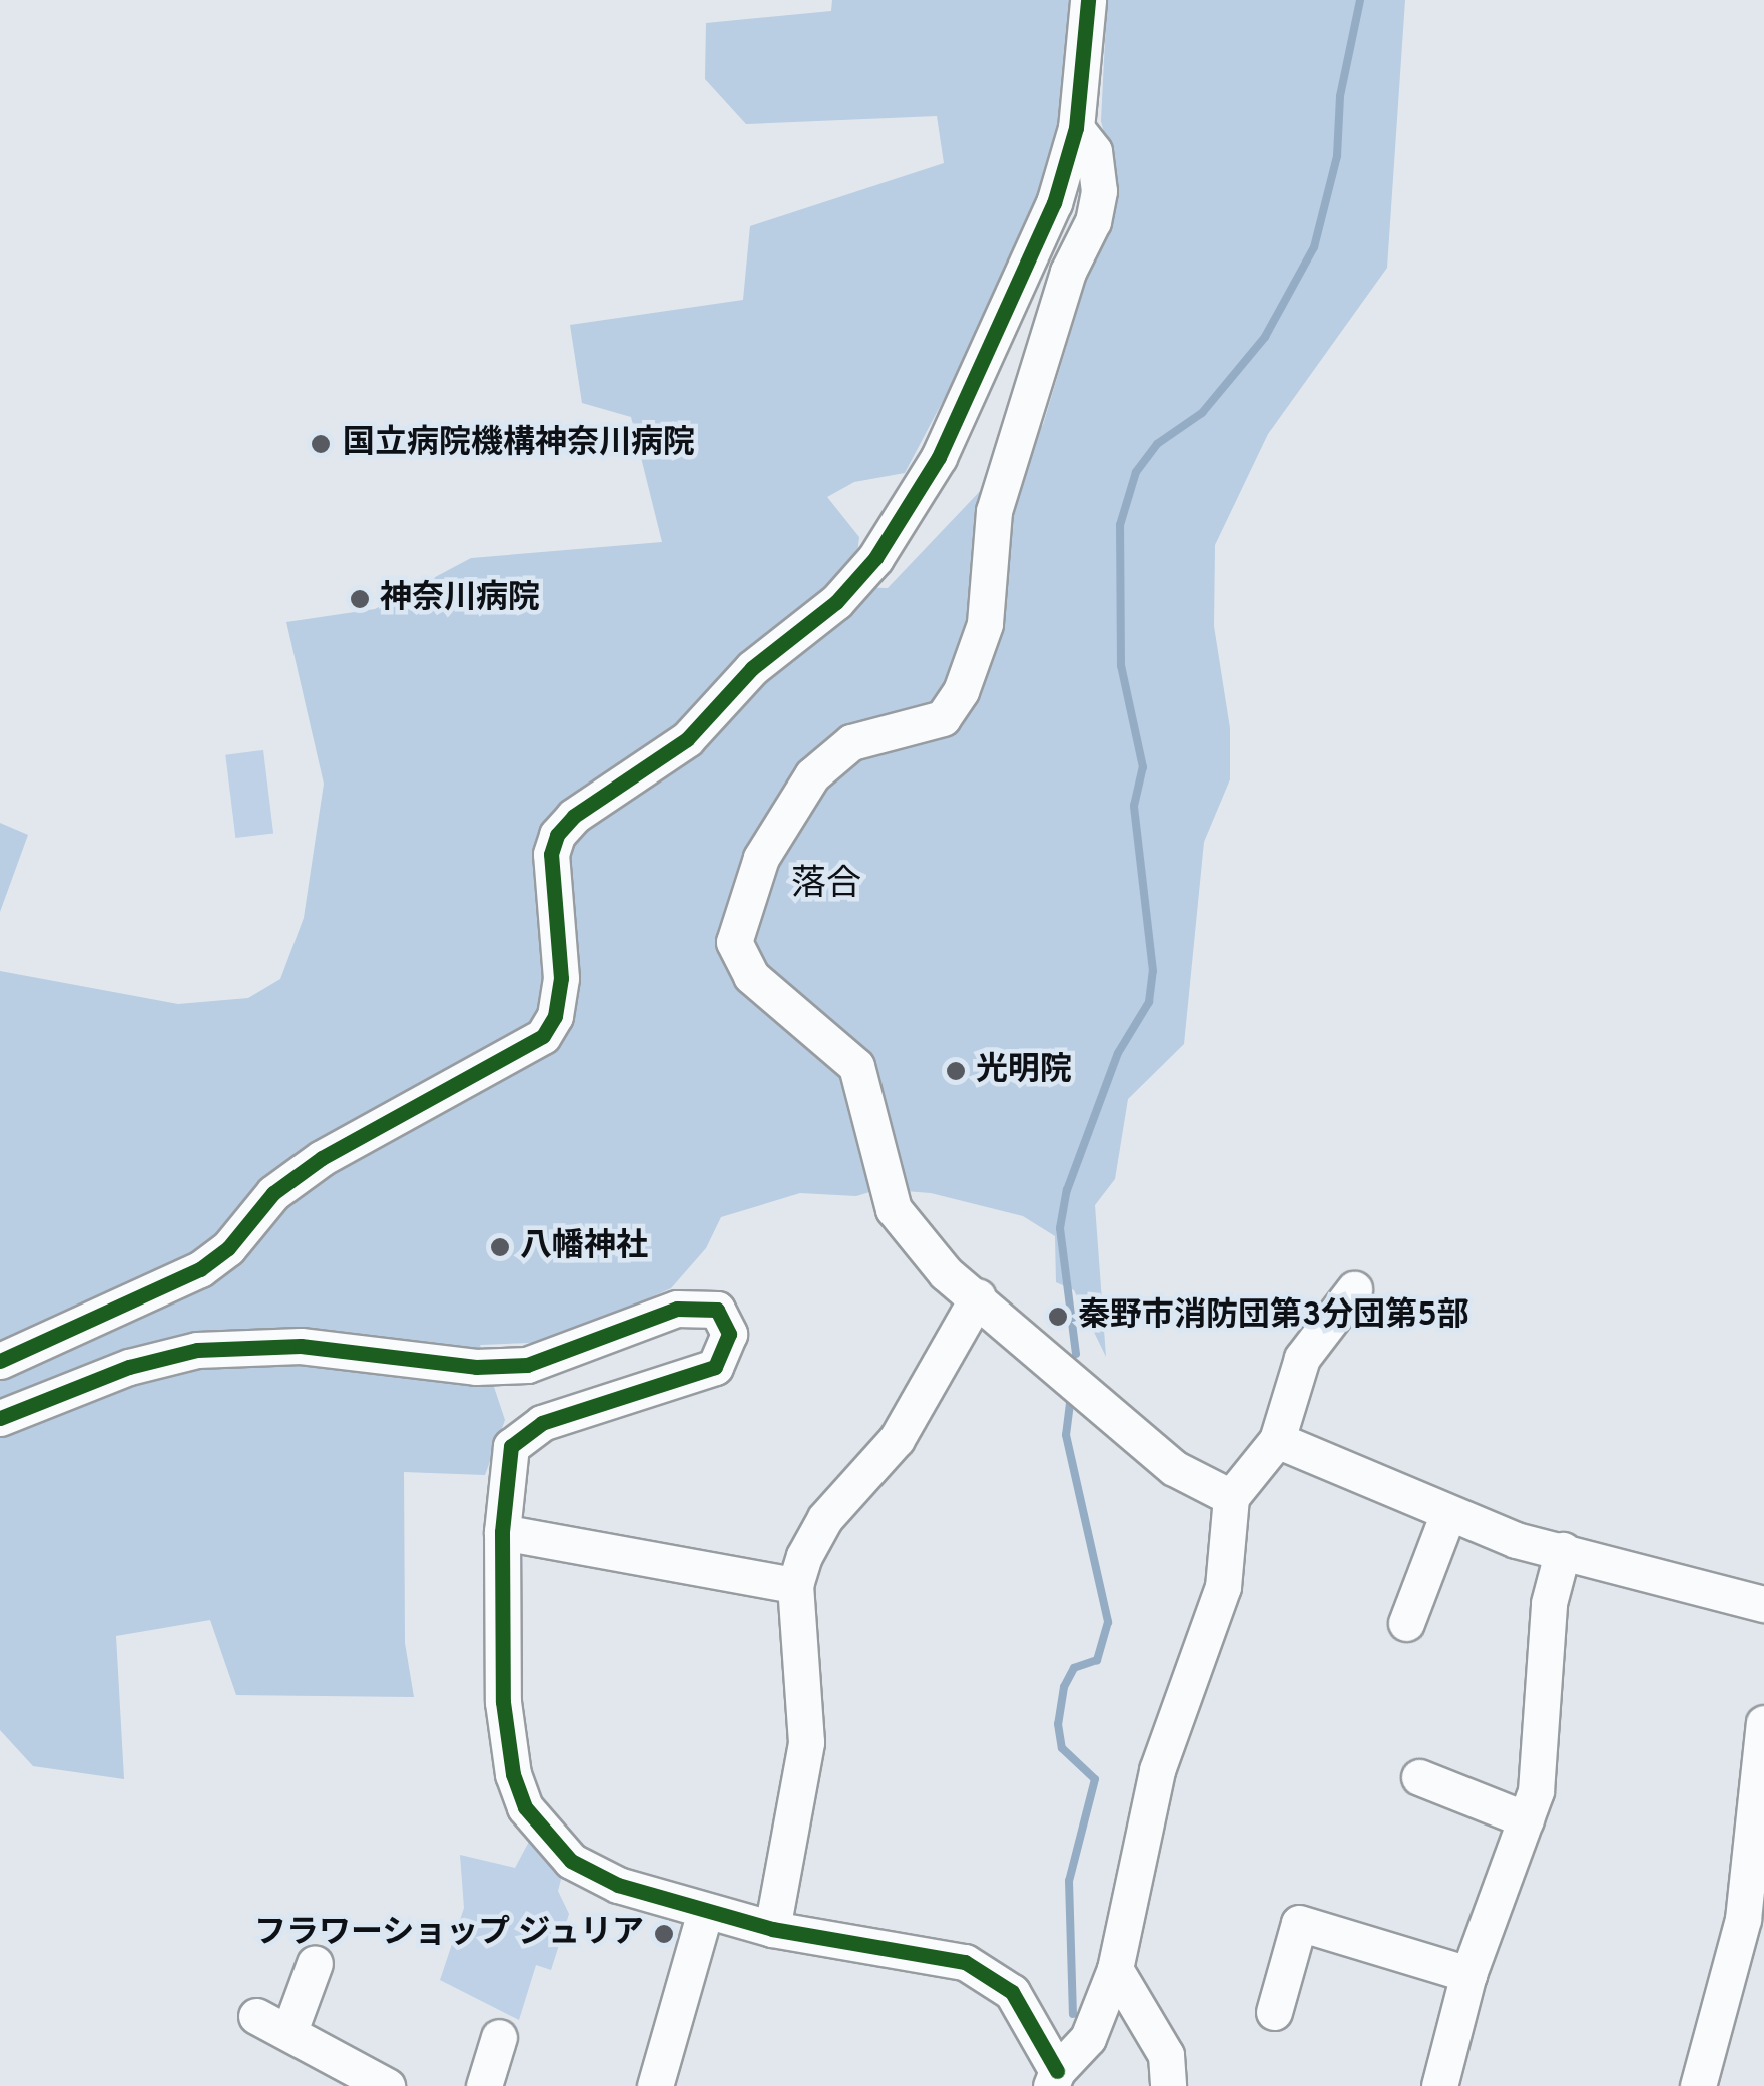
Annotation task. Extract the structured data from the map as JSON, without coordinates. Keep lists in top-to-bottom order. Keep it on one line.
{"districts":["落合"],"places":["国立病院機構神奈川病院","神奈川病院","光明院","八幡神社","秦野市消防団第3分団第5部","フラワーショップ ジュリア"]}
